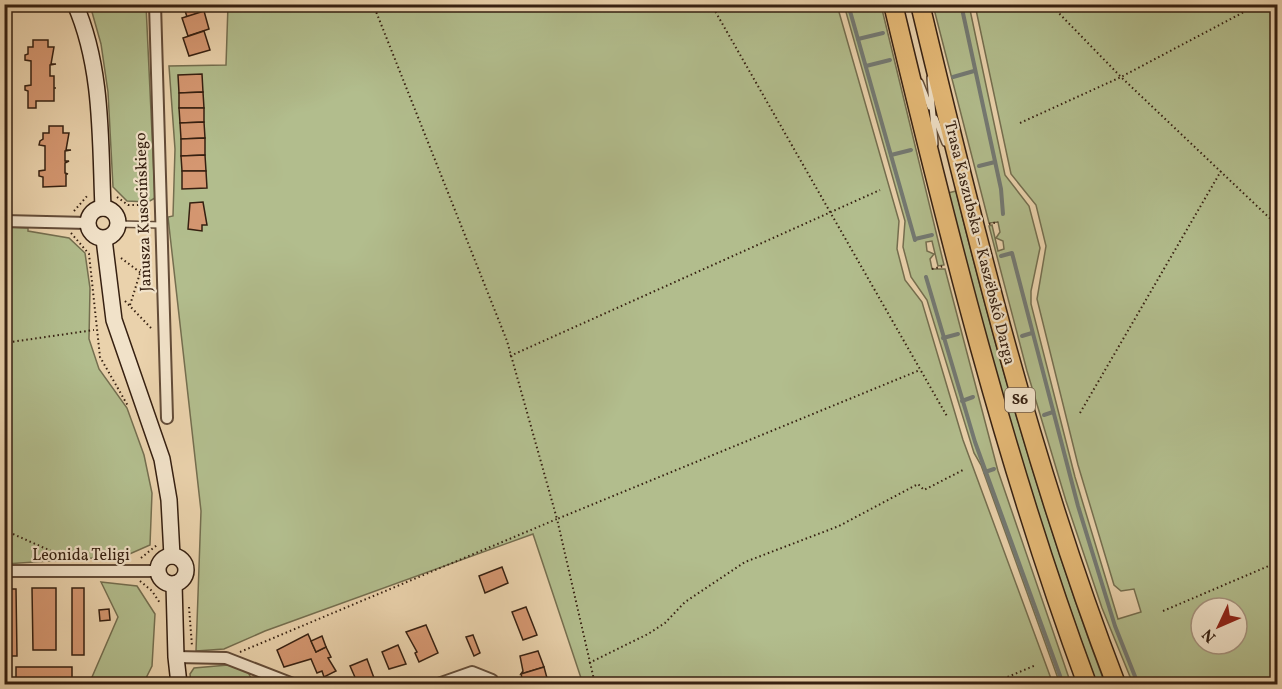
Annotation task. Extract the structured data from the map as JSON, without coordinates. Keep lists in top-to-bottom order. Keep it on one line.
{"streets":{"highway":["Trasa Kaszubska – Kaszëbskô Darga","S6"],"street":["Janusza Kusocińskiego","Leonida Teligi"]},"north":"bottom left"}
